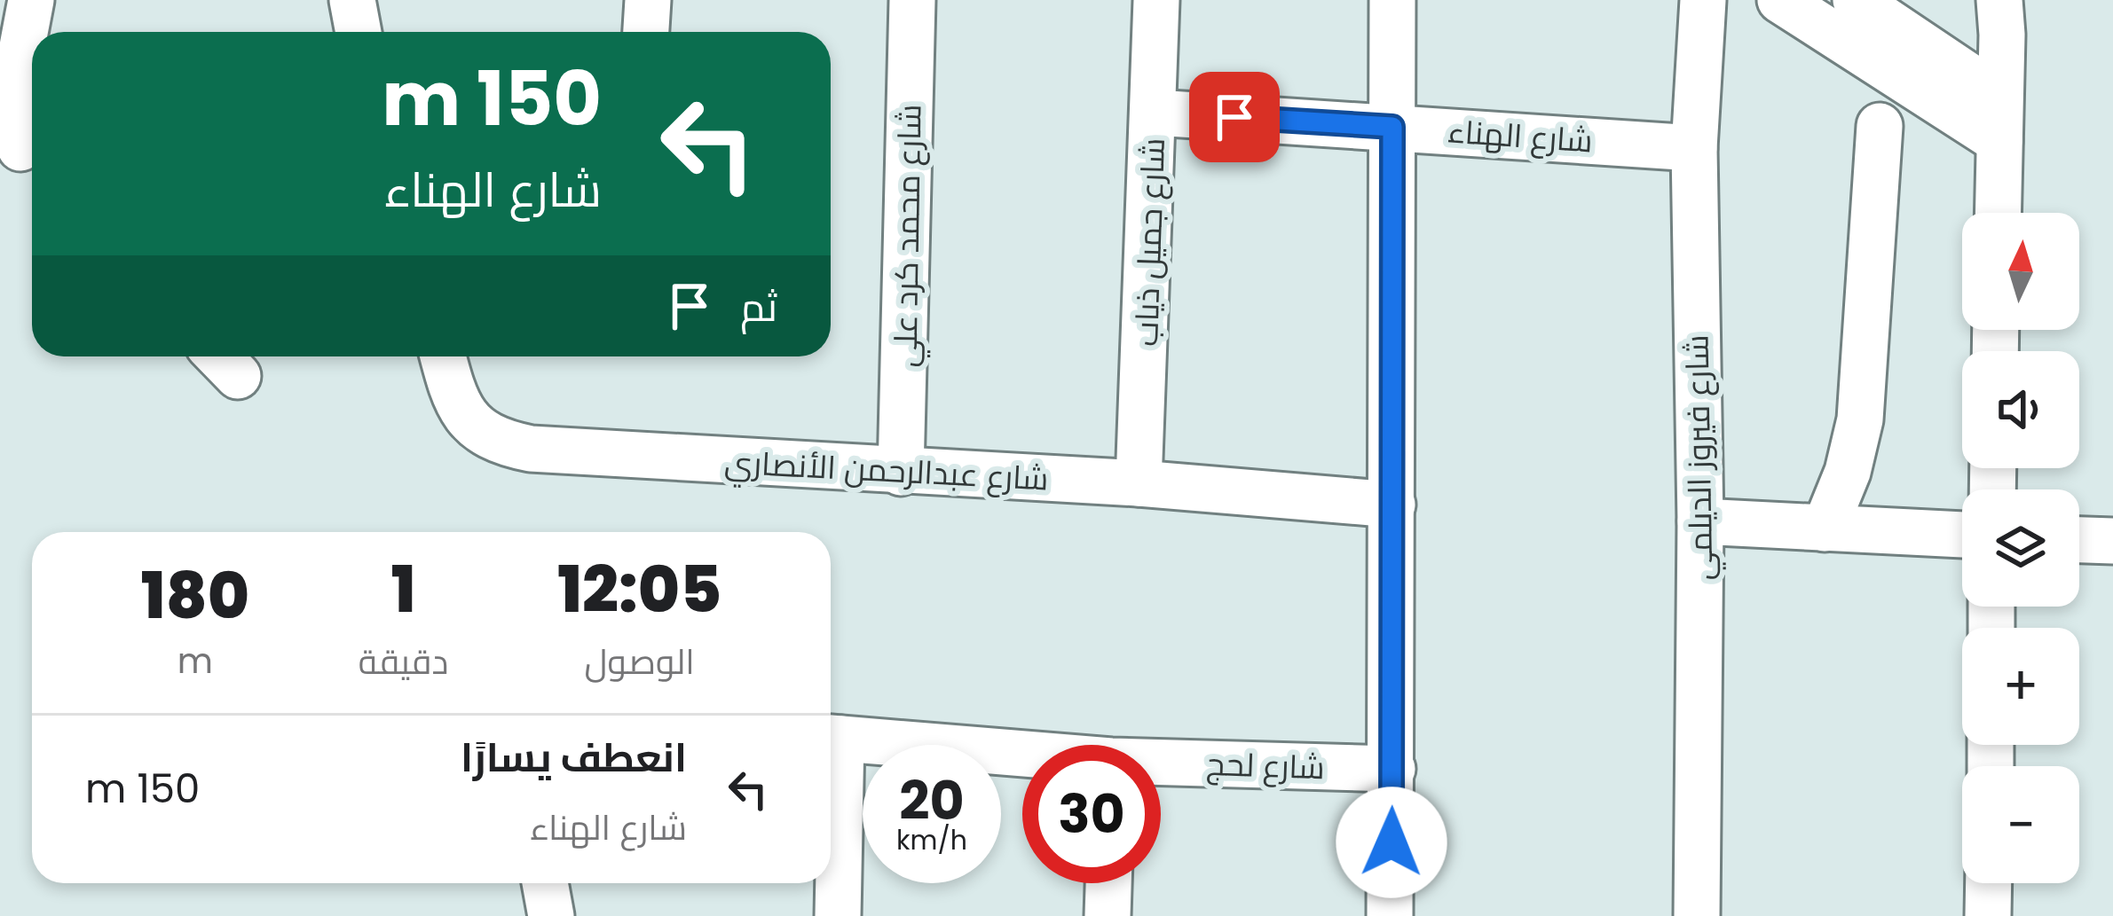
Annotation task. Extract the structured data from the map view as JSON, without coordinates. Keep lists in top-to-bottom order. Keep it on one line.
{"streets":{"street":["شارع الهناء","شارع محمد كرد علي","شارع جميل ذياب","شارع فيروز الديلمي","شارع عبدالرحمن الأنصاري","شارع لحج"]},"crossings":[["شارع الهناء","شارع جميل ذياب"],["شارع الهناء","شارع فيروز الديلمي"],["شارع محمد كرد علي","شارع عبدالرحمن الأنصاري"],["شارع جميل ذياب","شارع عبدالرحمن الأنصاري"]],"north":"top","page":{"turn":["150 m","شارع الهناء"],"map_buttons":["+","−"],"then":"ثم","eta":["12:05","الوصول","1","دقيقة","180","m"],"list":[{"name":"انعطف يسارًا","note":"شارع الهناء","value":"150 m"}],"speed":"20 km/h","limit":"30"}}
